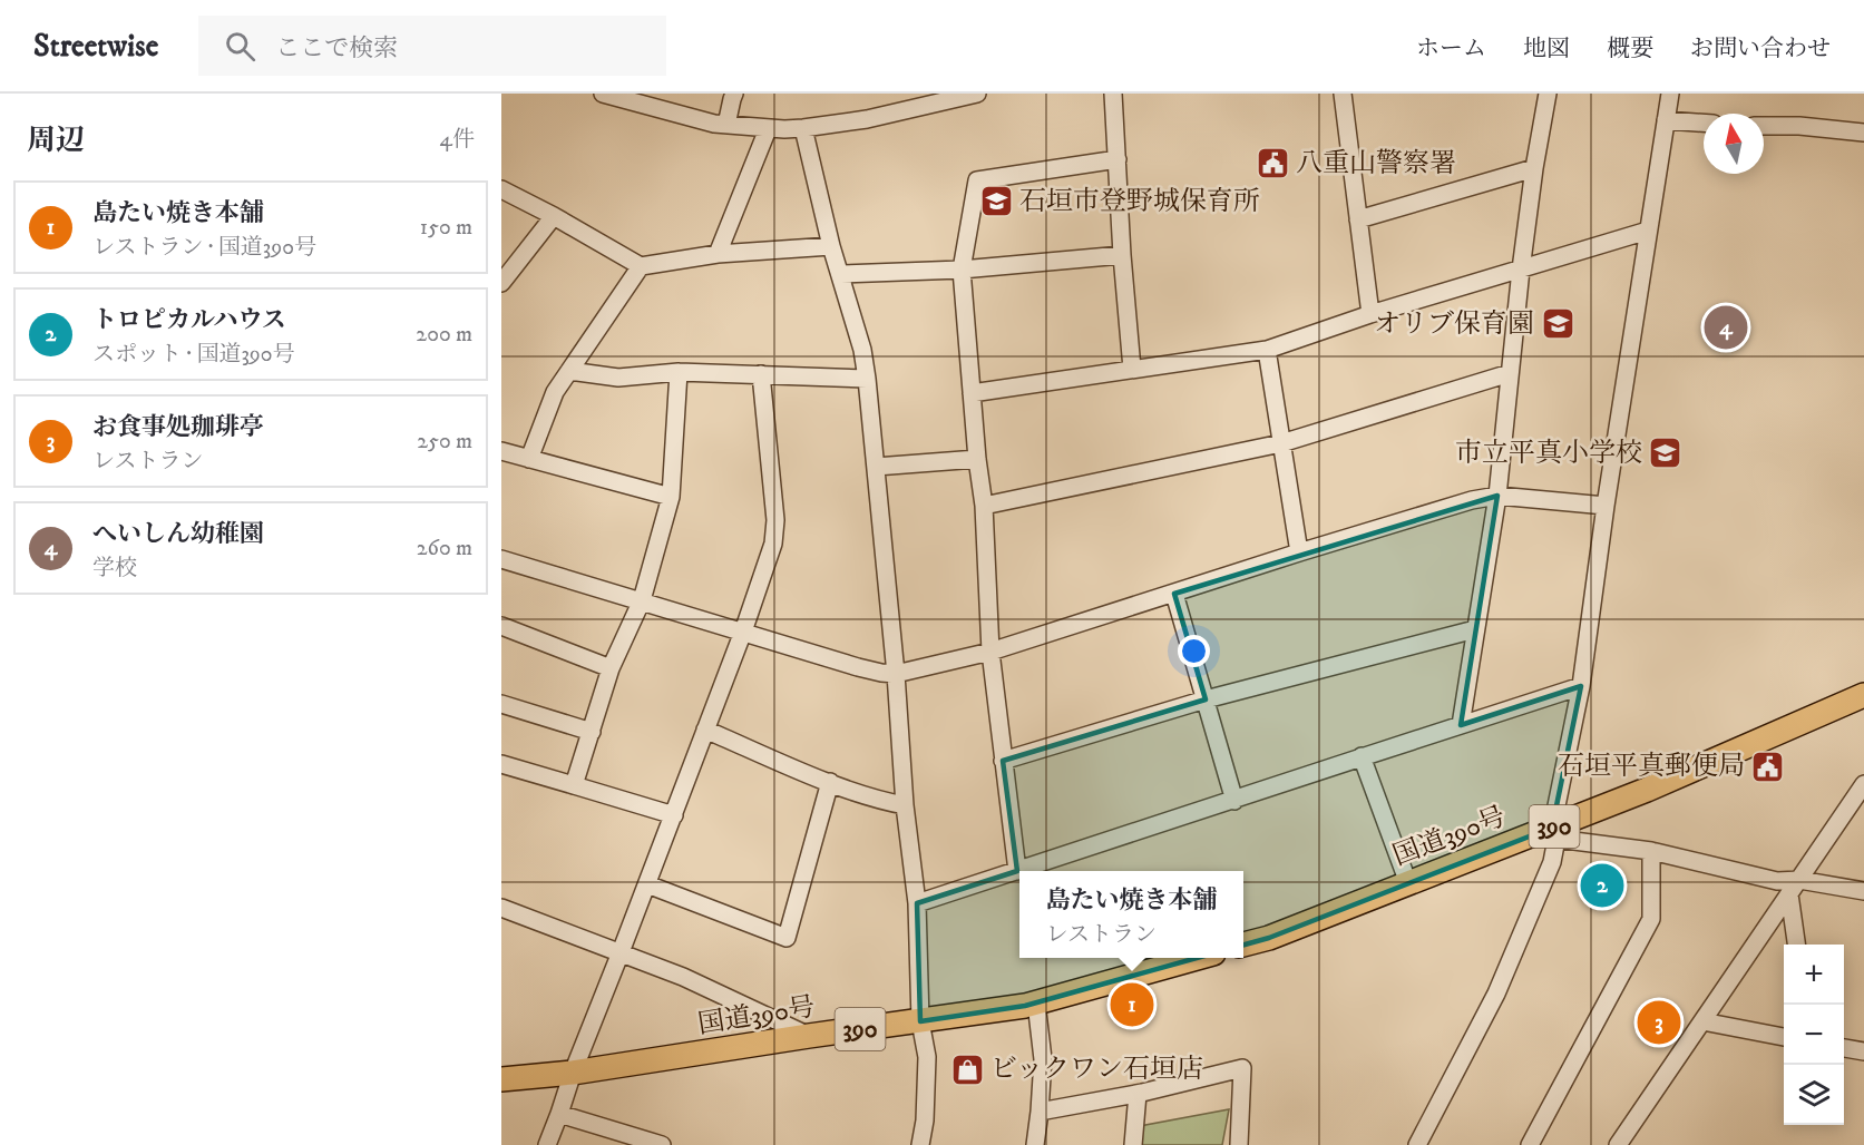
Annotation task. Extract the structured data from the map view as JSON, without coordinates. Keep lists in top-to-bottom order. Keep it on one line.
{"streets":{"highway":["390","国道390号"]},"places":{"public building":["八重山警察署","石垣平真郵便局"],"school or university":["石垣市登野城保育所","オリブ保育園","市立平真小学校"],"shop":["ビックワン石垣店"]},"north":"top","page":{"header":"Streetwise","search":"ここで検索","nav":["ホーム","地図","概要","お問い合わせ"],"heading":["周辺","4件"],"list":[{"mark":"1","name":"島たい焼き本舗","note":"レストラン · 国道390号","value":"150 m"},{"mark":"2","name":"トロピカルハウス","note":"スポット · 国道390号","value":"200 m"},{"mark":"3","name":"お食事処珈琲亭","note":"レストラン","value":"250 m"},{"mark":"4","name":"へいしん幼稚園","note":"学校","value":"260 m"}],"pins":["4","2","1","3"],"popup":["島たい焼き本舗","レストラン"],"map_buttons":["+","−"]}}
